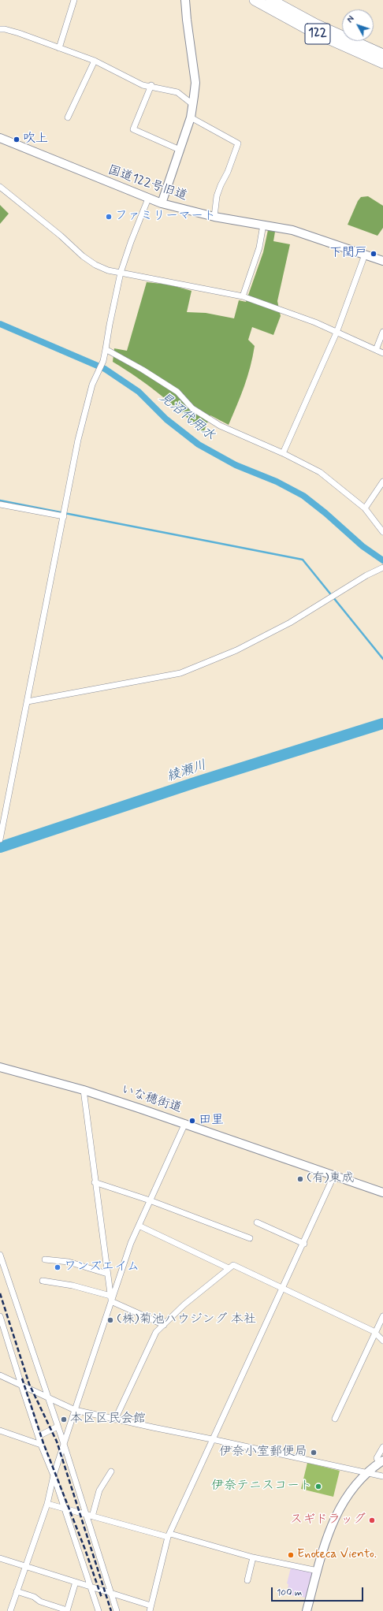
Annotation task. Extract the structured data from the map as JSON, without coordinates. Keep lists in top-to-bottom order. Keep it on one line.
{"streets":{"highway":["122"],"street":["国道122号旧道","いな穂街道"]},"water":["見沼代用水","綾瀬川"],"places":["吹上","ファミリーマート","下閏戸","田里","(有)東成","ワンズエイム","(株)菊池ハウジング 本社","本区区民会館","伊奈小室郵便局","伊奈テニスコート","スギドラッグ","Enoteca Viento."],"scale_bar":"100 m","north":"top left"}
